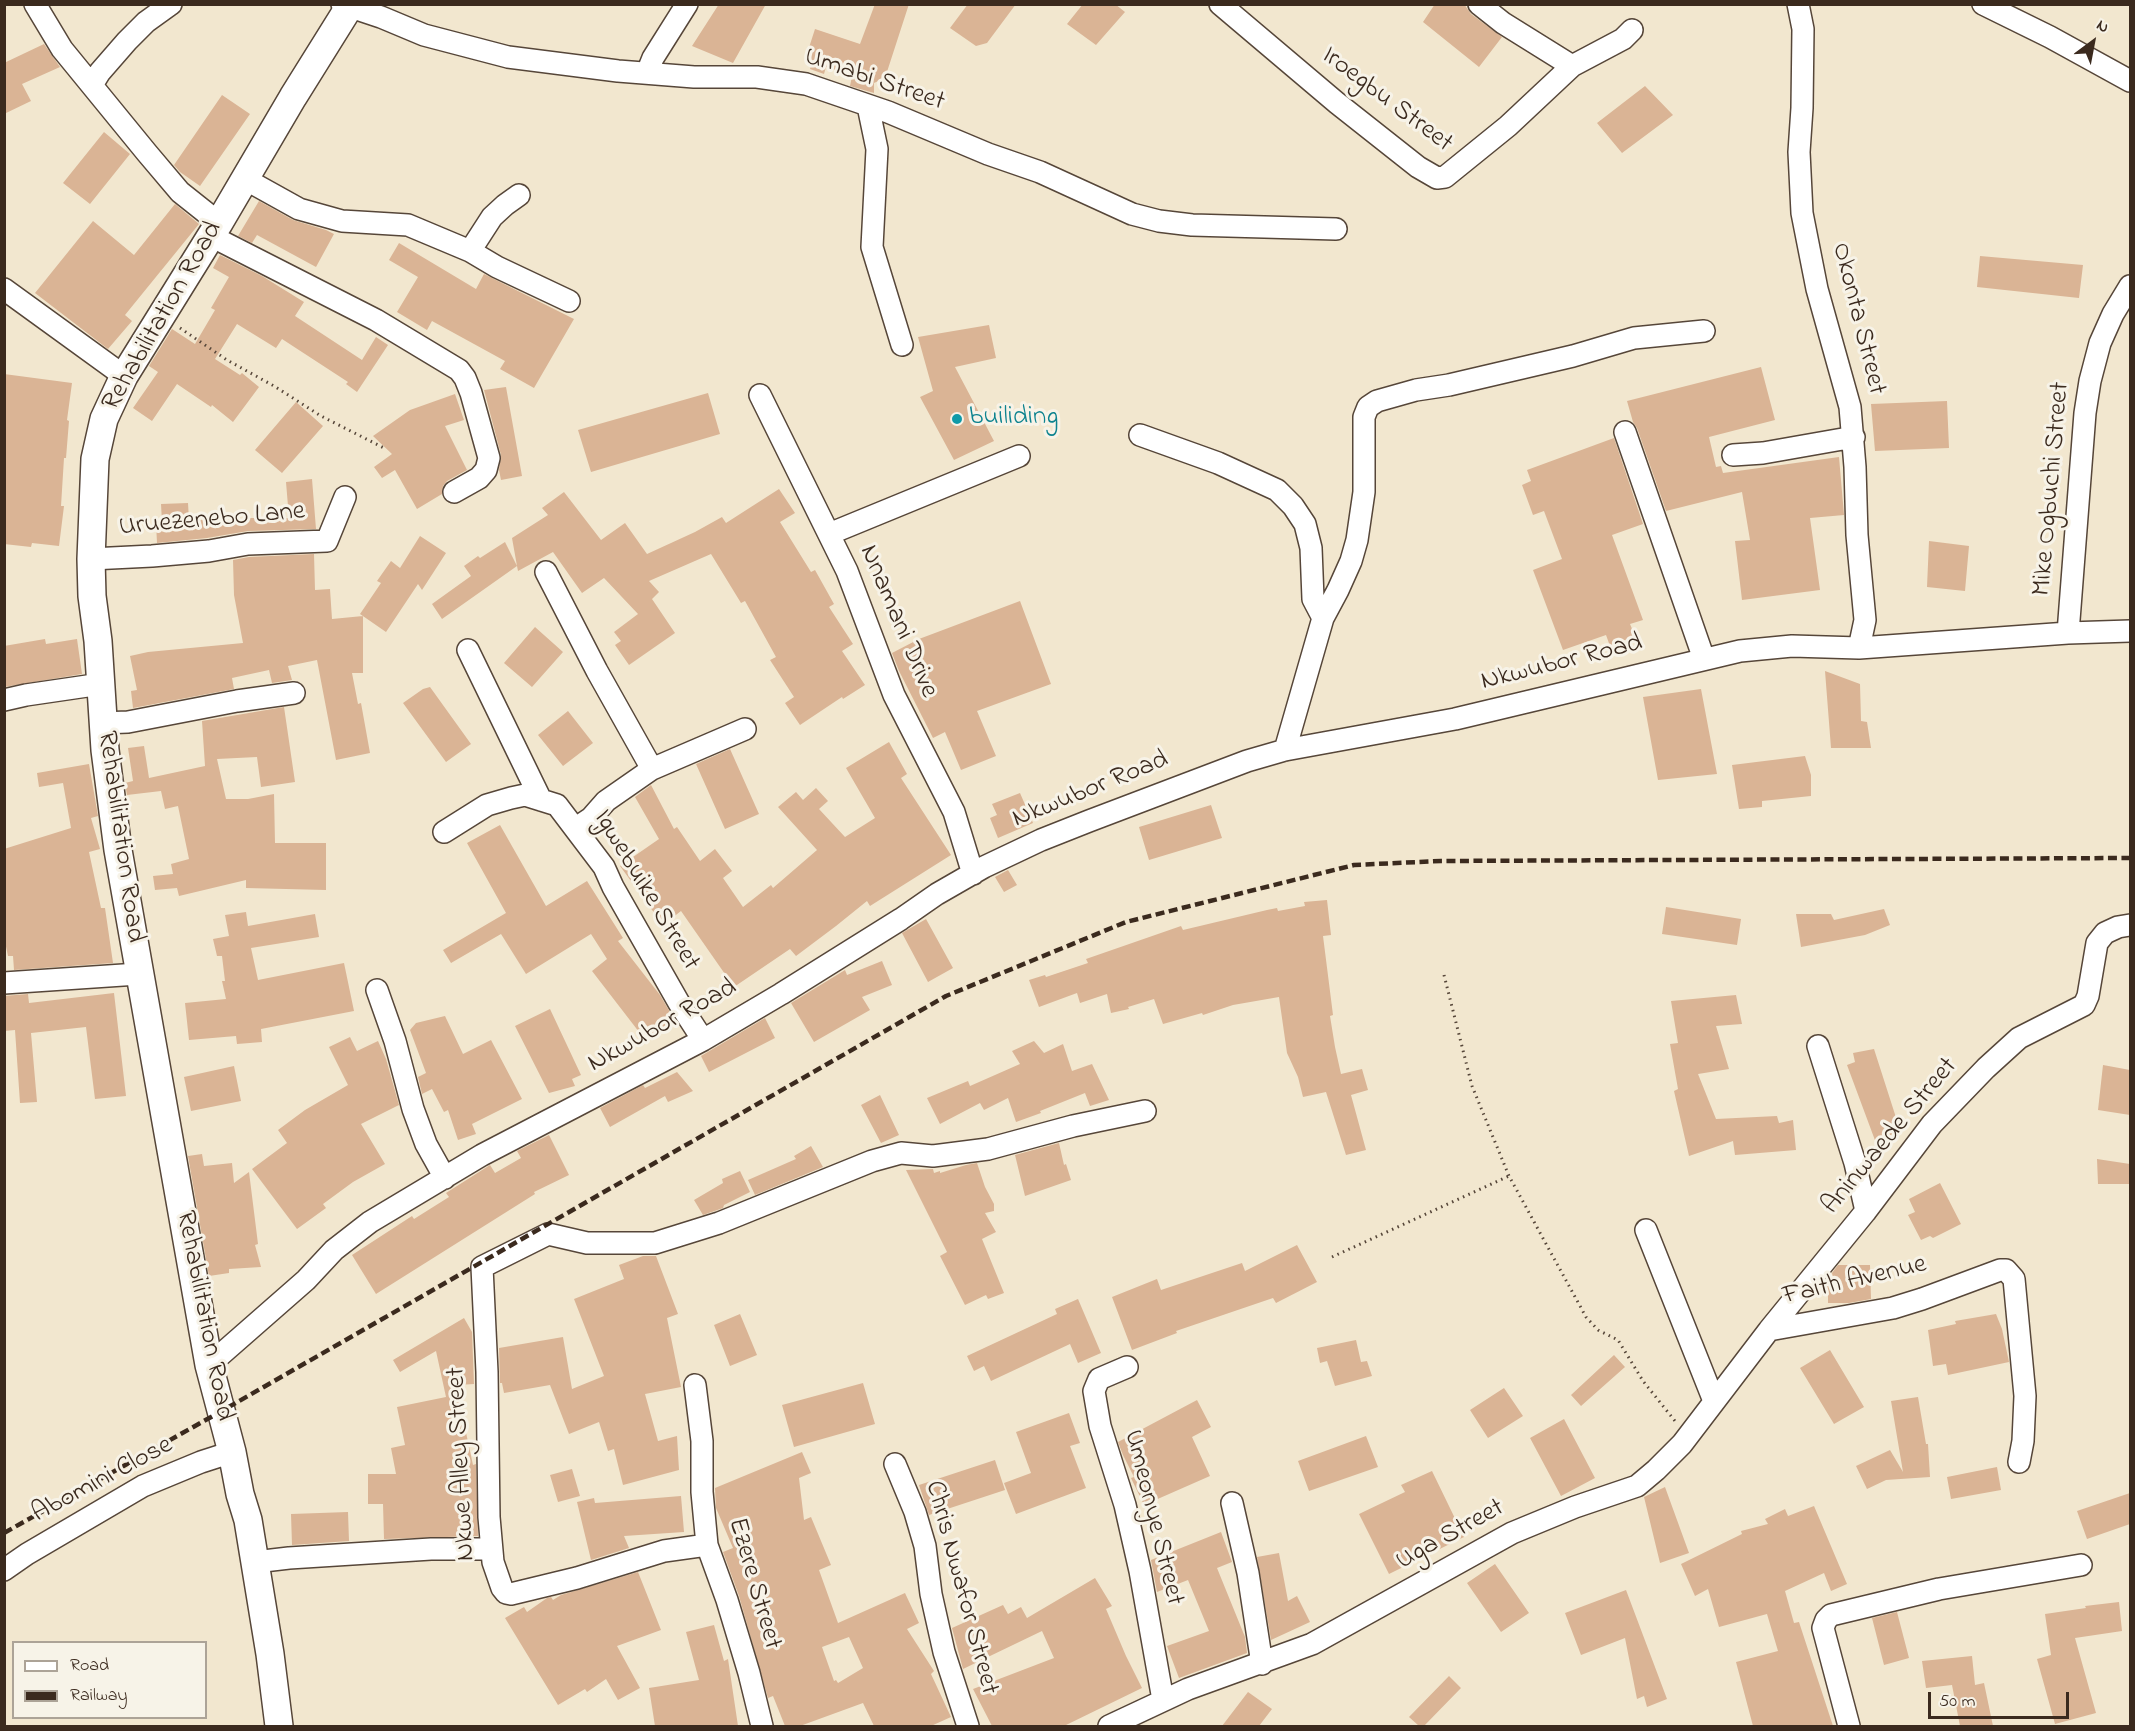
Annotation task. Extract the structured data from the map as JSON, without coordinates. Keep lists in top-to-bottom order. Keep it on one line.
{"streets":{"main road":["Rehabilitation Road"],"street":["Umabi Street","Iroegbu Street","Okonta Street","Mike Ogbuchi Street","Uruezenebo Lane","Nnamani Drive","Nkwubor Road","Igwebuike Street","Aninwaede Street","Faith Avenue","Nkwe Alley Street","Abomini Close","Umeonye Street","Uga Street","Ezere Street","Chris Nwafor Street"]},"crossings":[["Umabi Street","Rehabilitation Road"],["Rehabilitation Road","Uruezenebo Lane"],["Rehabilitation Road","Nkwubor Road"],["Rehabilitation Road","Abomini Close"],["Okonta Street","Nkwubor Road"],["Mike Ogbuchi Street","Nkwubor Road"],["Nnamani Drive","Nkwubor Road"],["Nkwubor Road","Igwebuike Street"],["Aninwaede Street","Faith Avenue"],["Aninwaede Street","Uga Street"],["Faith Avenue","Uga Street"],["Nkwe Alley Street","Ezere Street"],["Umeonye Street","Uga Street"]],"places":["builiding"],"legend":["Road","Railway"],"scale_bar":"50 m","north":"top right"}
